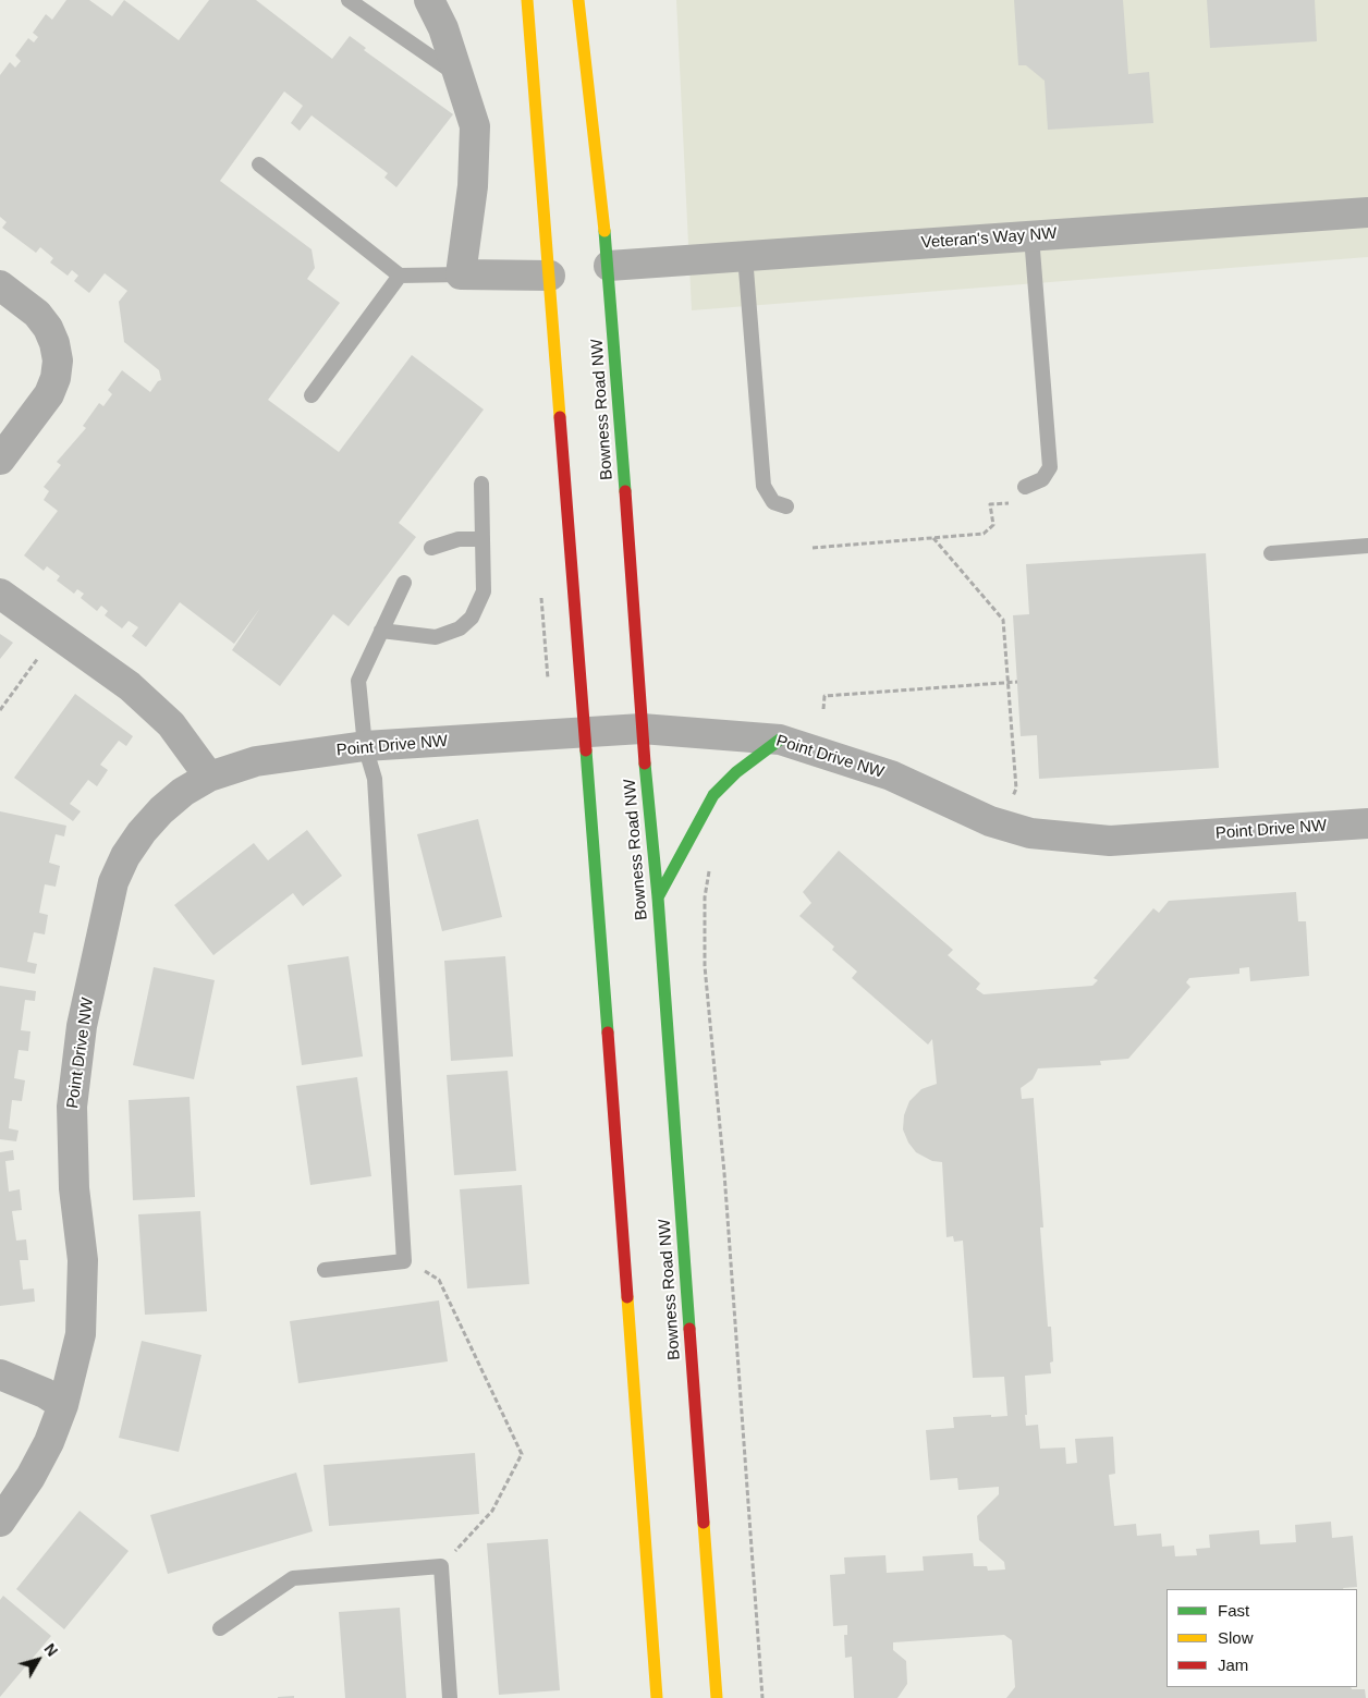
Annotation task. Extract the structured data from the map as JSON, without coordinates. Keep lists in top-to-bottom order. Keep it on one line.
{"streets":{"main road":["Bowness Road NW"],"street":["Veteran's Way NW","Point Drive NW"]},"crossings":[["Veteran's Way NW","Bowness Road NW"],["Bowness Road NW","Point Drive NW"]],"legend":["Fast","Slow","Jam"],"north":"top right"}
